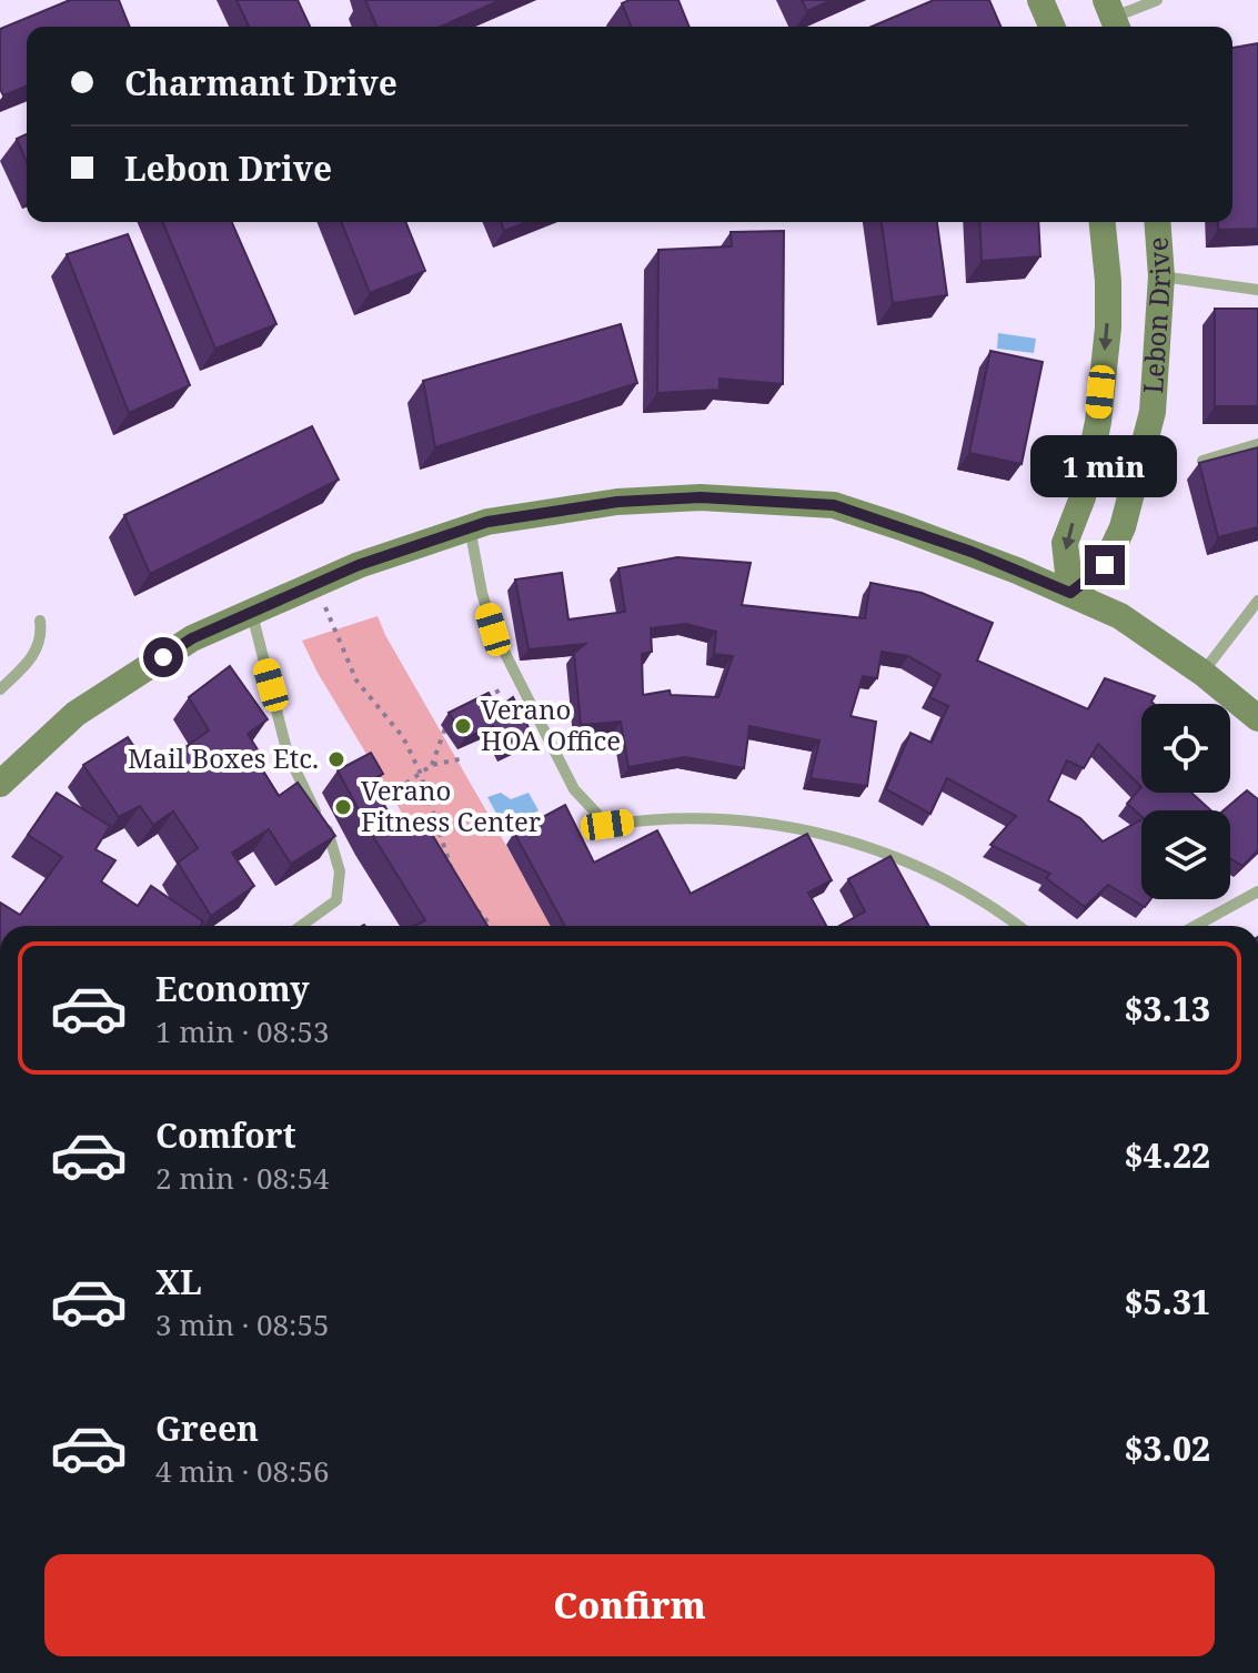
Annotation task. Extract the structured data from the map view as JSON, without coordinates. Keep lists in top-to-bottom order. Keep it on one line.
{"streets":{"street":["Lebon Drive"]},"places":["Verano HOA Office","Mail Boxes Etc.","Verano Fitness Center"],"page":{"banner":["Charmant Drive","Lebon Drive"],"bubble":"1 min","list":[{"name":"Economy","note":"1 min · 08:53","value":"$3.13"},{"name":"Comfort","note":"2 min · 08:54","value":"$4.22"},{"name":"XL","note":"3 min · 08:55","value":"$5.31"},{"name":"Green","note":"4 min · 08:56","value":"$3.02"}],"buttons":"Confirm"}}
